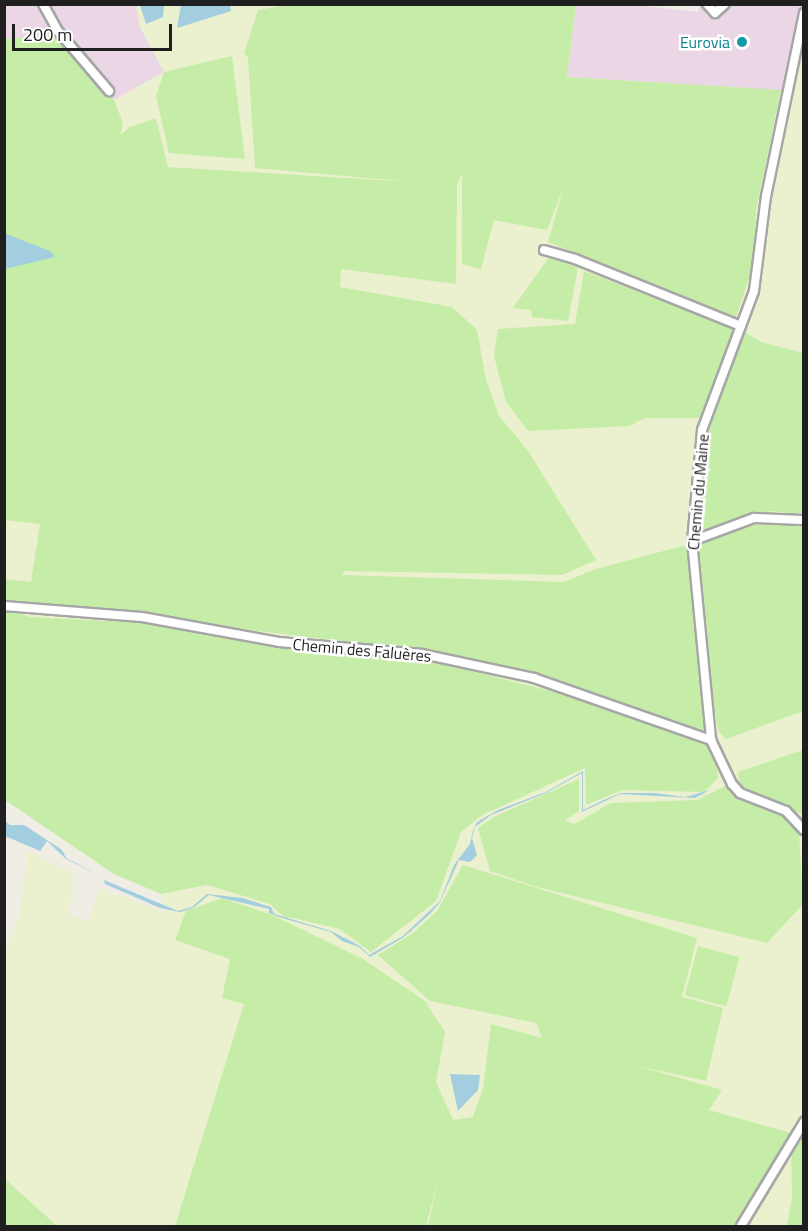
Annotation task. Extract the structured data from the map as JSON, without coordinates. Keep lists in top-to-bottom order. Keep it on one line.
{"streets":{"street":["Chemin du Maine","Chemin des Faluères"]},"crossings":[["Chemin du Maine","Chemin des Faluères"]],"places":["Eurovia"],"scale_bar":"200 m"}
